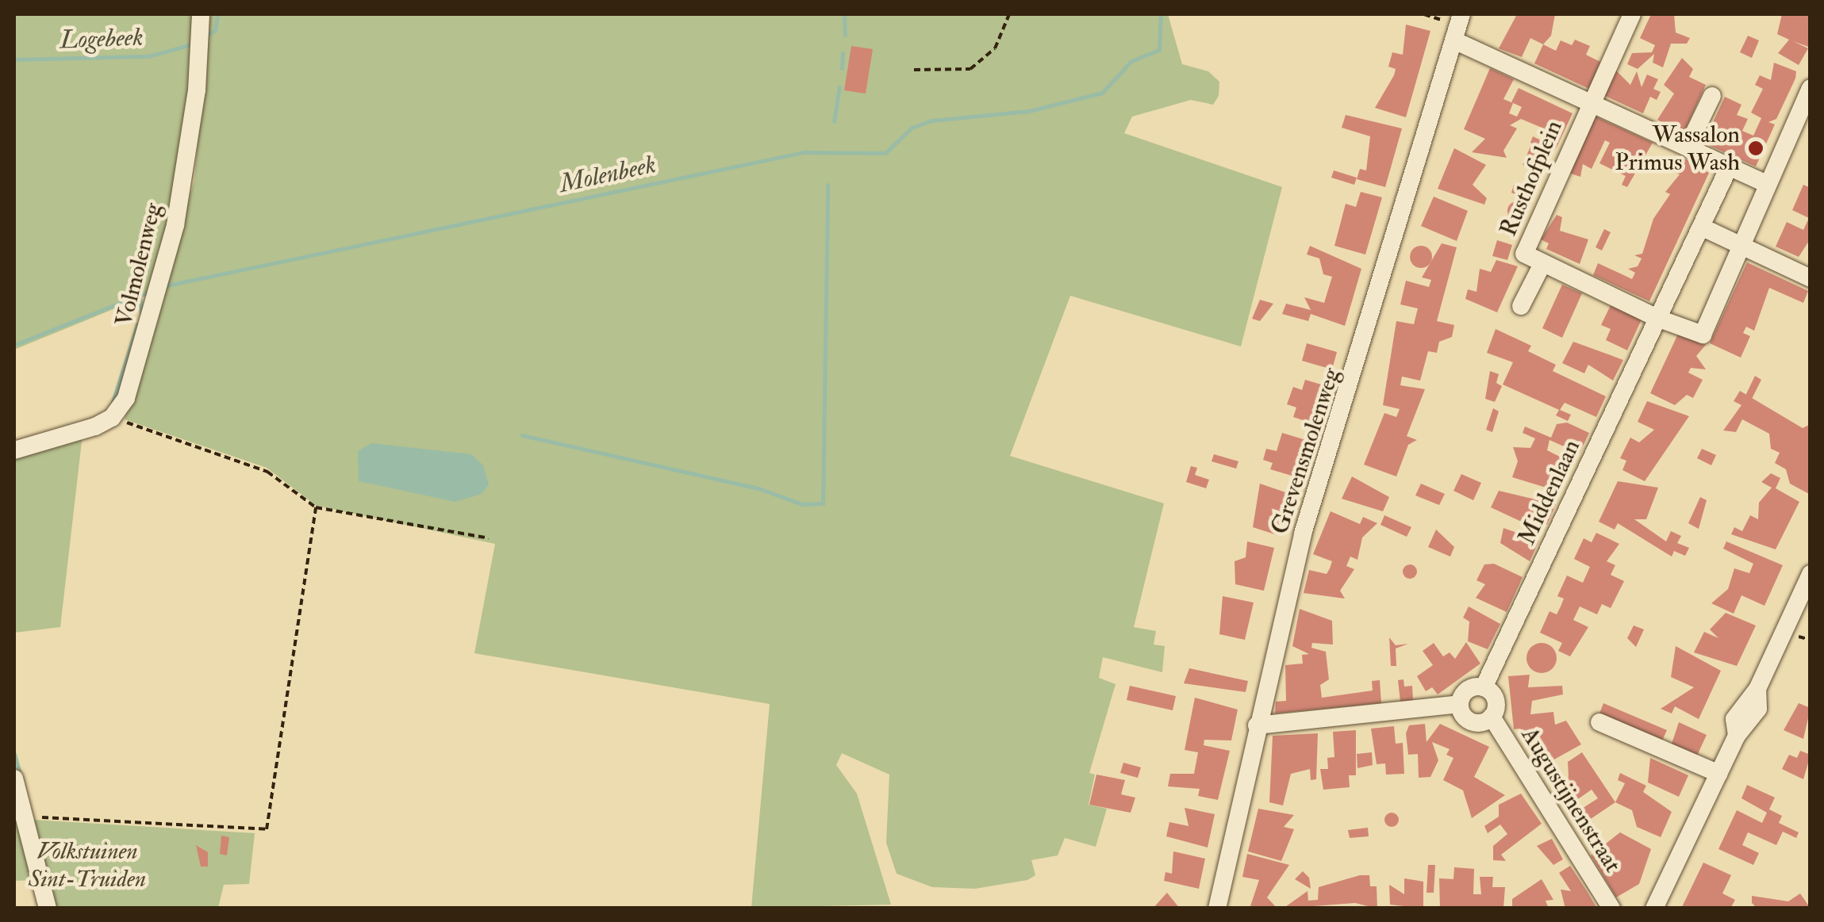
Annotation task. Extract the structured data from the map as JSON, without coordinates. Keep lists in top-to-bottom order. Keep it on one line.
{"streets":{"street":["Rusthofplein","Volmolenweg","Grevensmolenweg","Middenlaan","Augustijnenstraat"]},"crossings":[["Rusthofplein","Middenlaan"],["Middenlaan","Augustijnenstraat"]],"water":["Logebeek","Molenbeek"],"parks":["Volkstuinen Sint-Truiden"],"places":["Wassalon Primus Wash"]}
